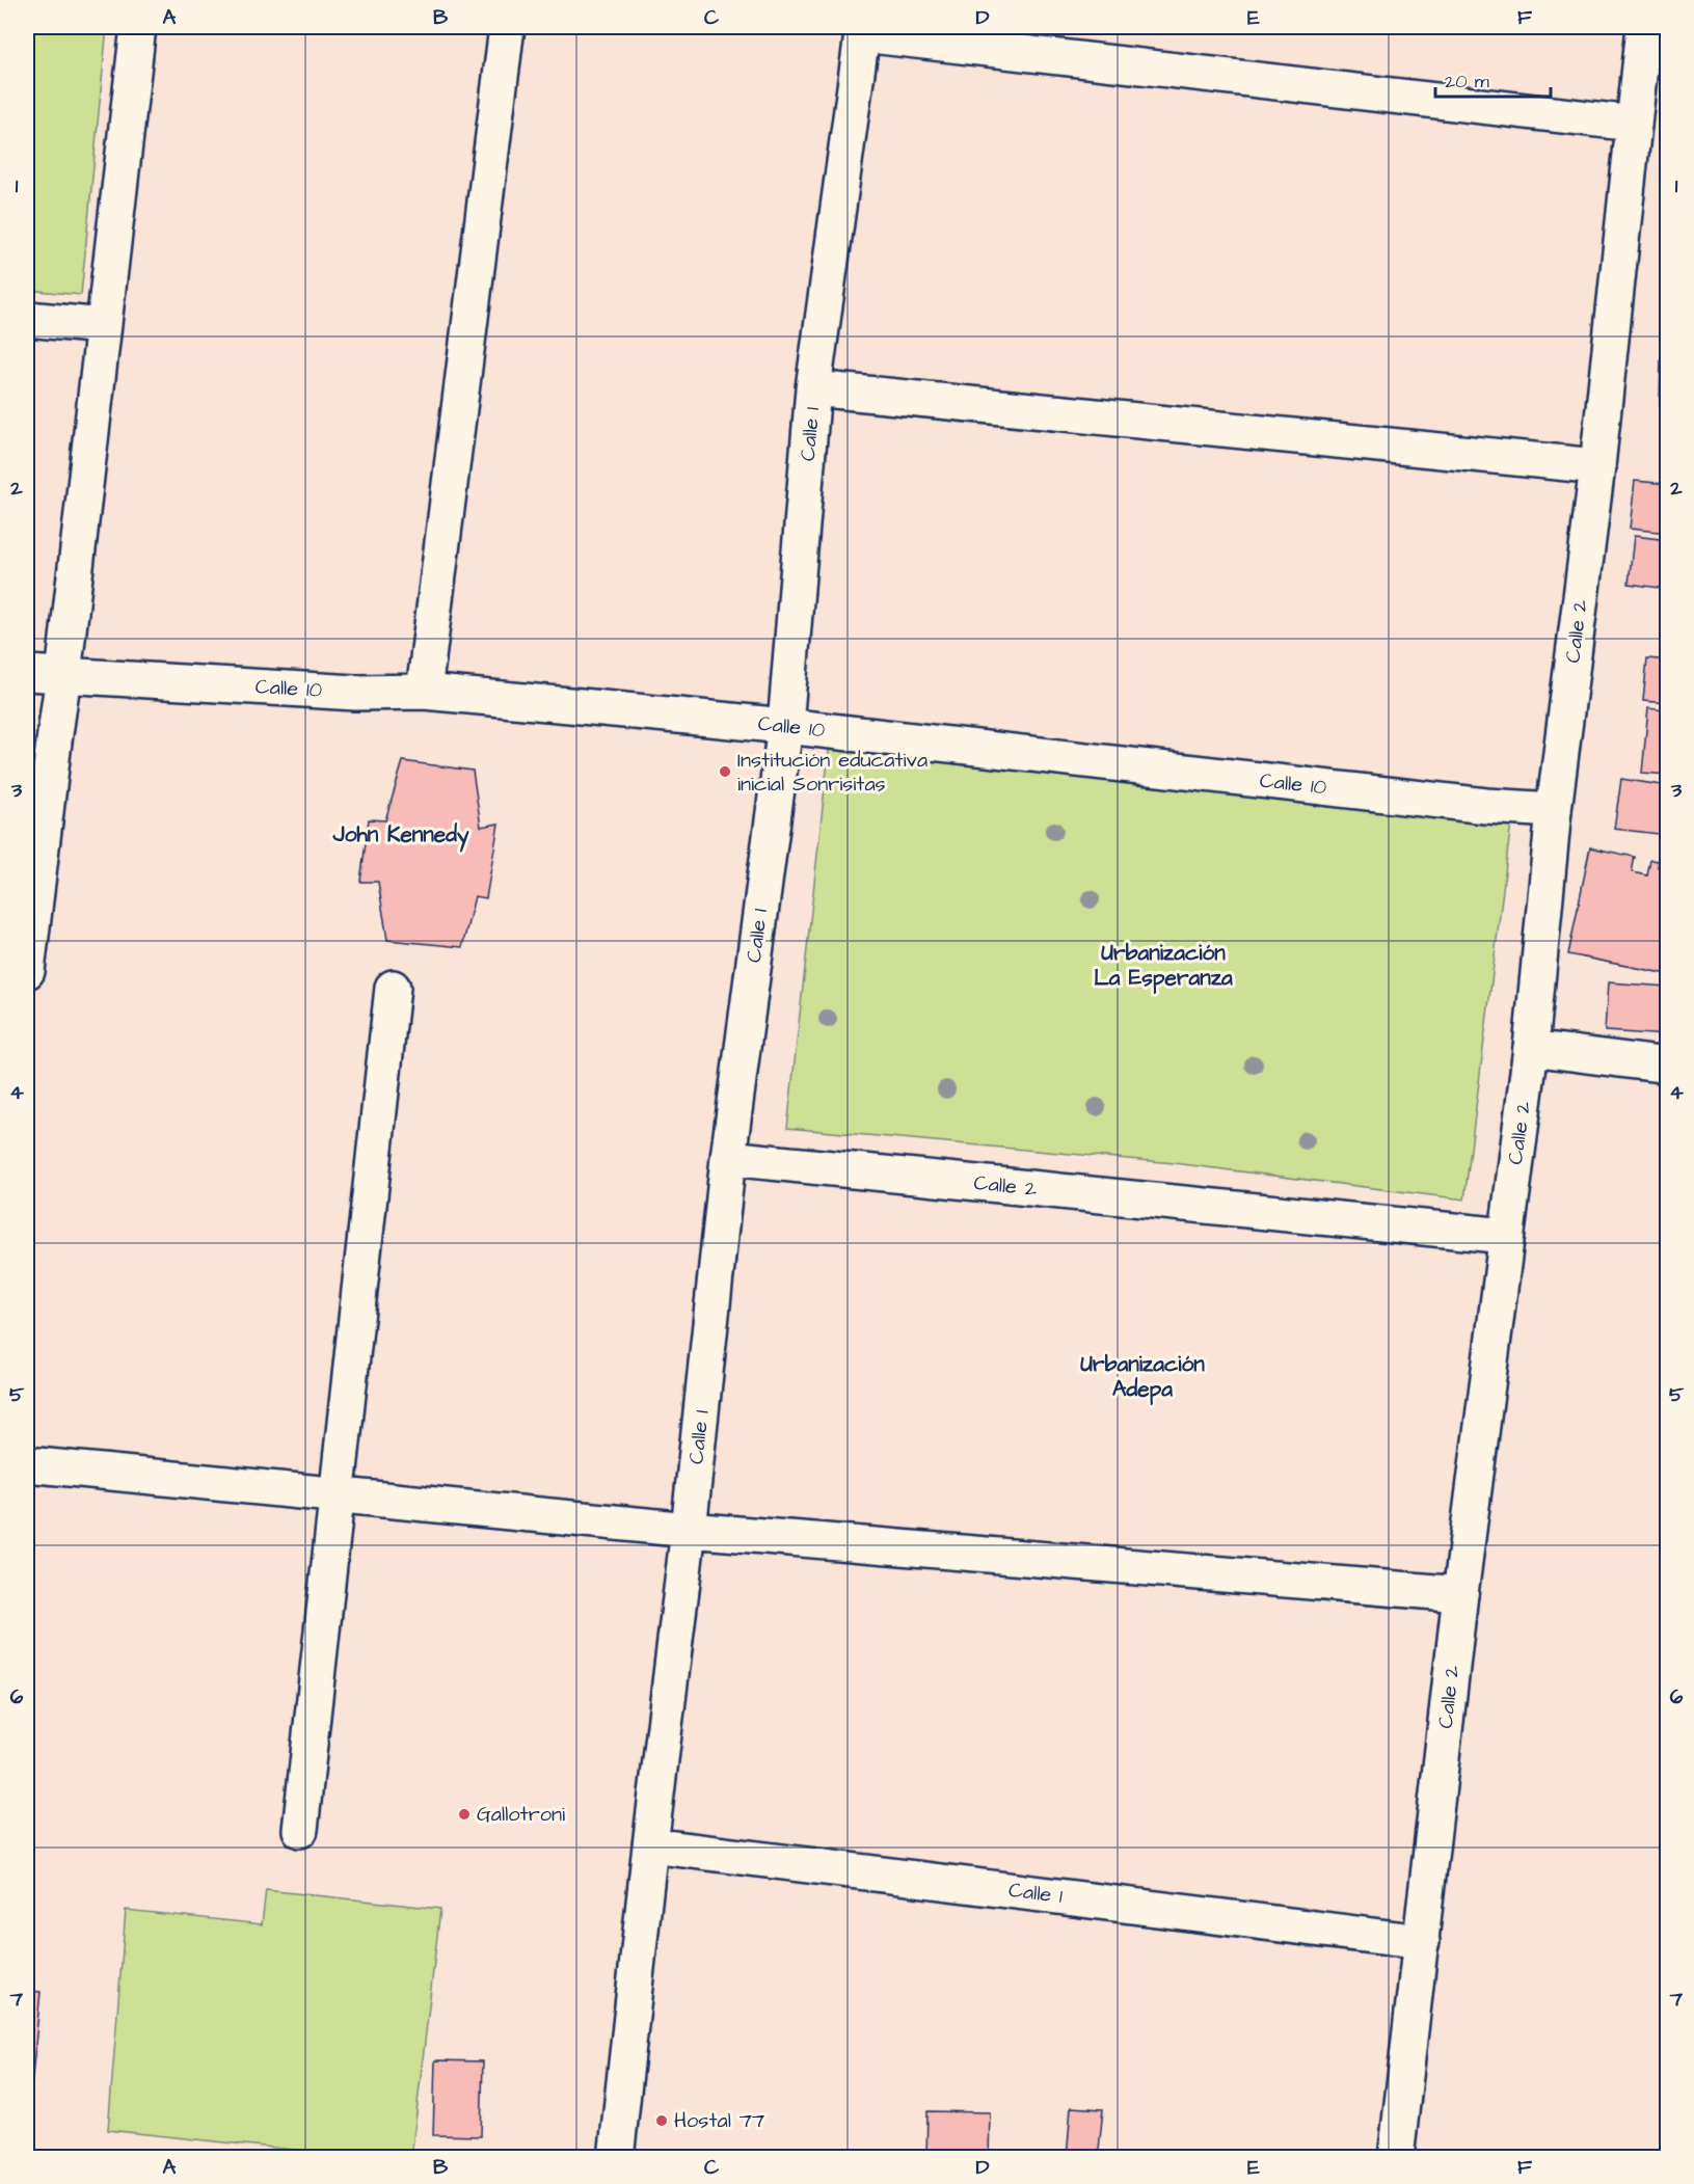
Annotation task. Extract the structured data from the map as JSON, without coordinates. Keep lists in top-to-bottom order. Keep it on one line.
{"streets":{"street":["Calle 1","Calle 2","Calle 10"]},"crossings":[["Calle 1","Calle 2"],["Calle 1","Calle 10"],["Calle 2","Calle 10"]],"districts":["John Kennedy","Urbanización La Esperanza","Urbanización Adepa"],"places":["Institución educativa inicial Sonrisitas","Gallotroni","Hostal 77"],"scale_bar":"20 m","grid":{"columns":["A","B","C","D","E","F"],"rows":["1","2","3","4","5","6","7"]}}
